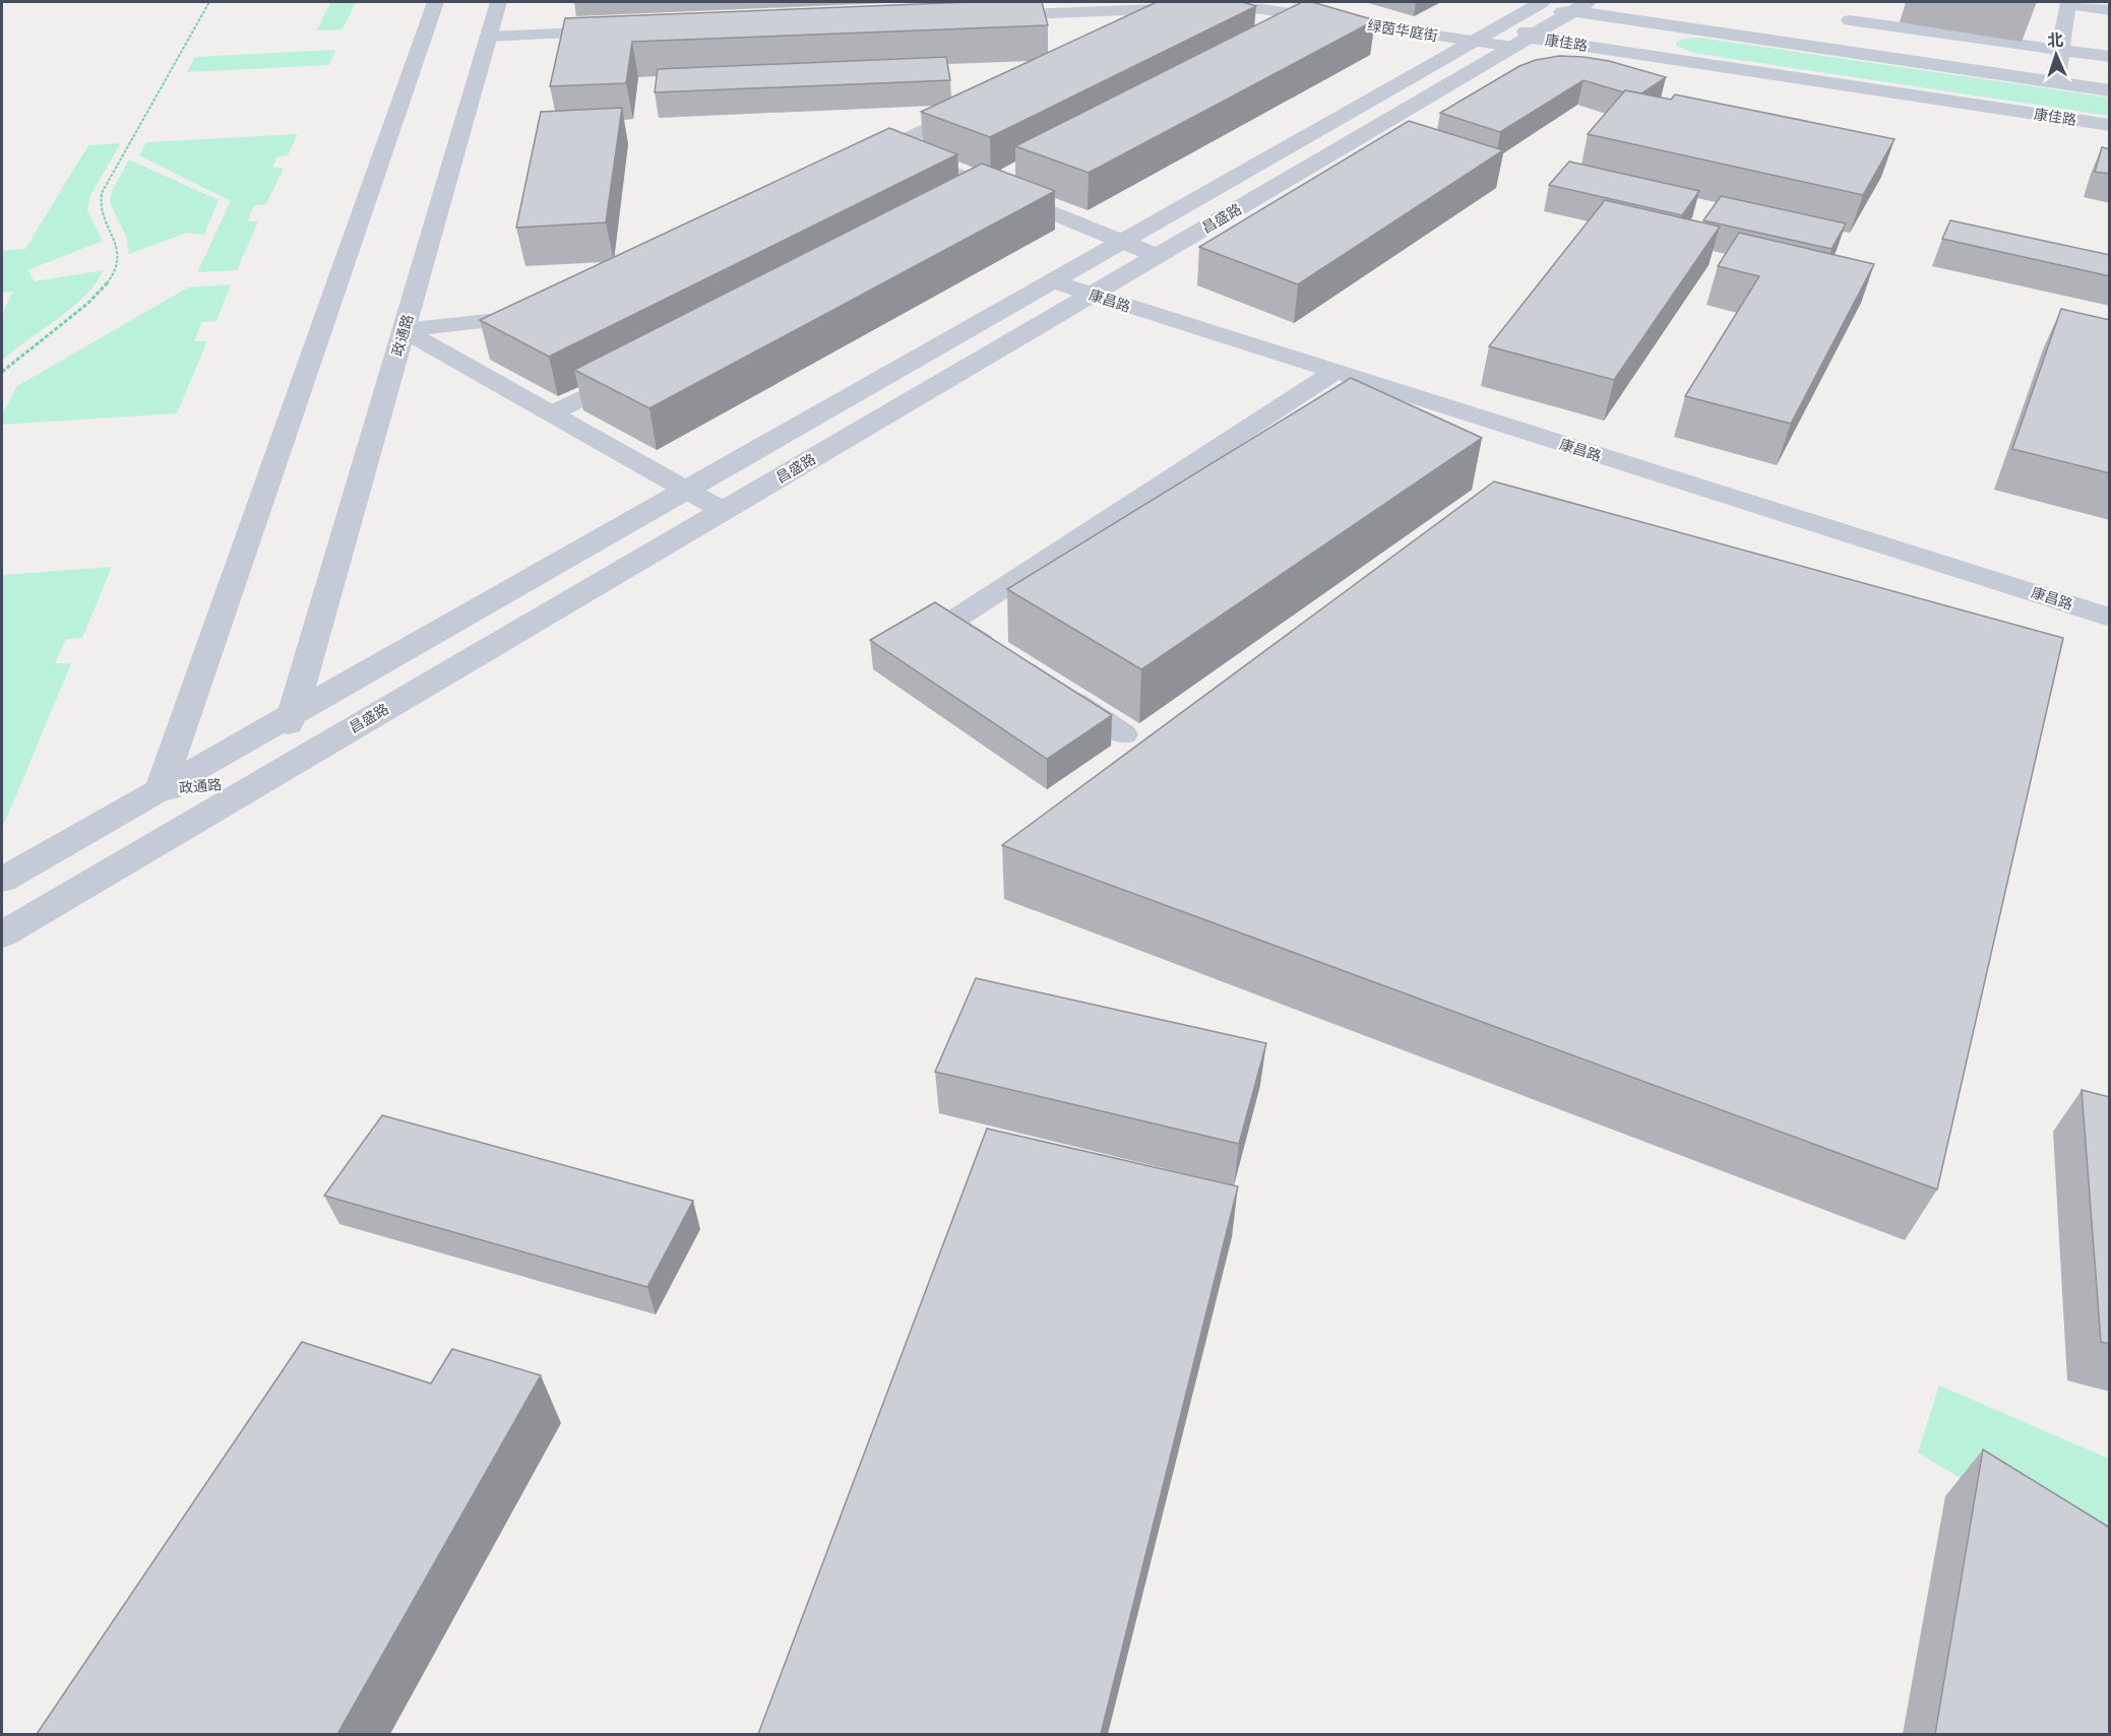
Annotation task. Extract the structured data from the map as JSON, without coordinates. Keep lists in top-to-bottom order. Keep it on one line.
{"streets":{"street":["绿茵华庭街","康佳路","昌盛路","康昌路","政通路"]},"crossings":[["绿茵华庭街","昌盛路"],["康佳路","昌盛路"],["昌盛路","康昌路"],["昌盛路","政通路"]],"north":"top"}
